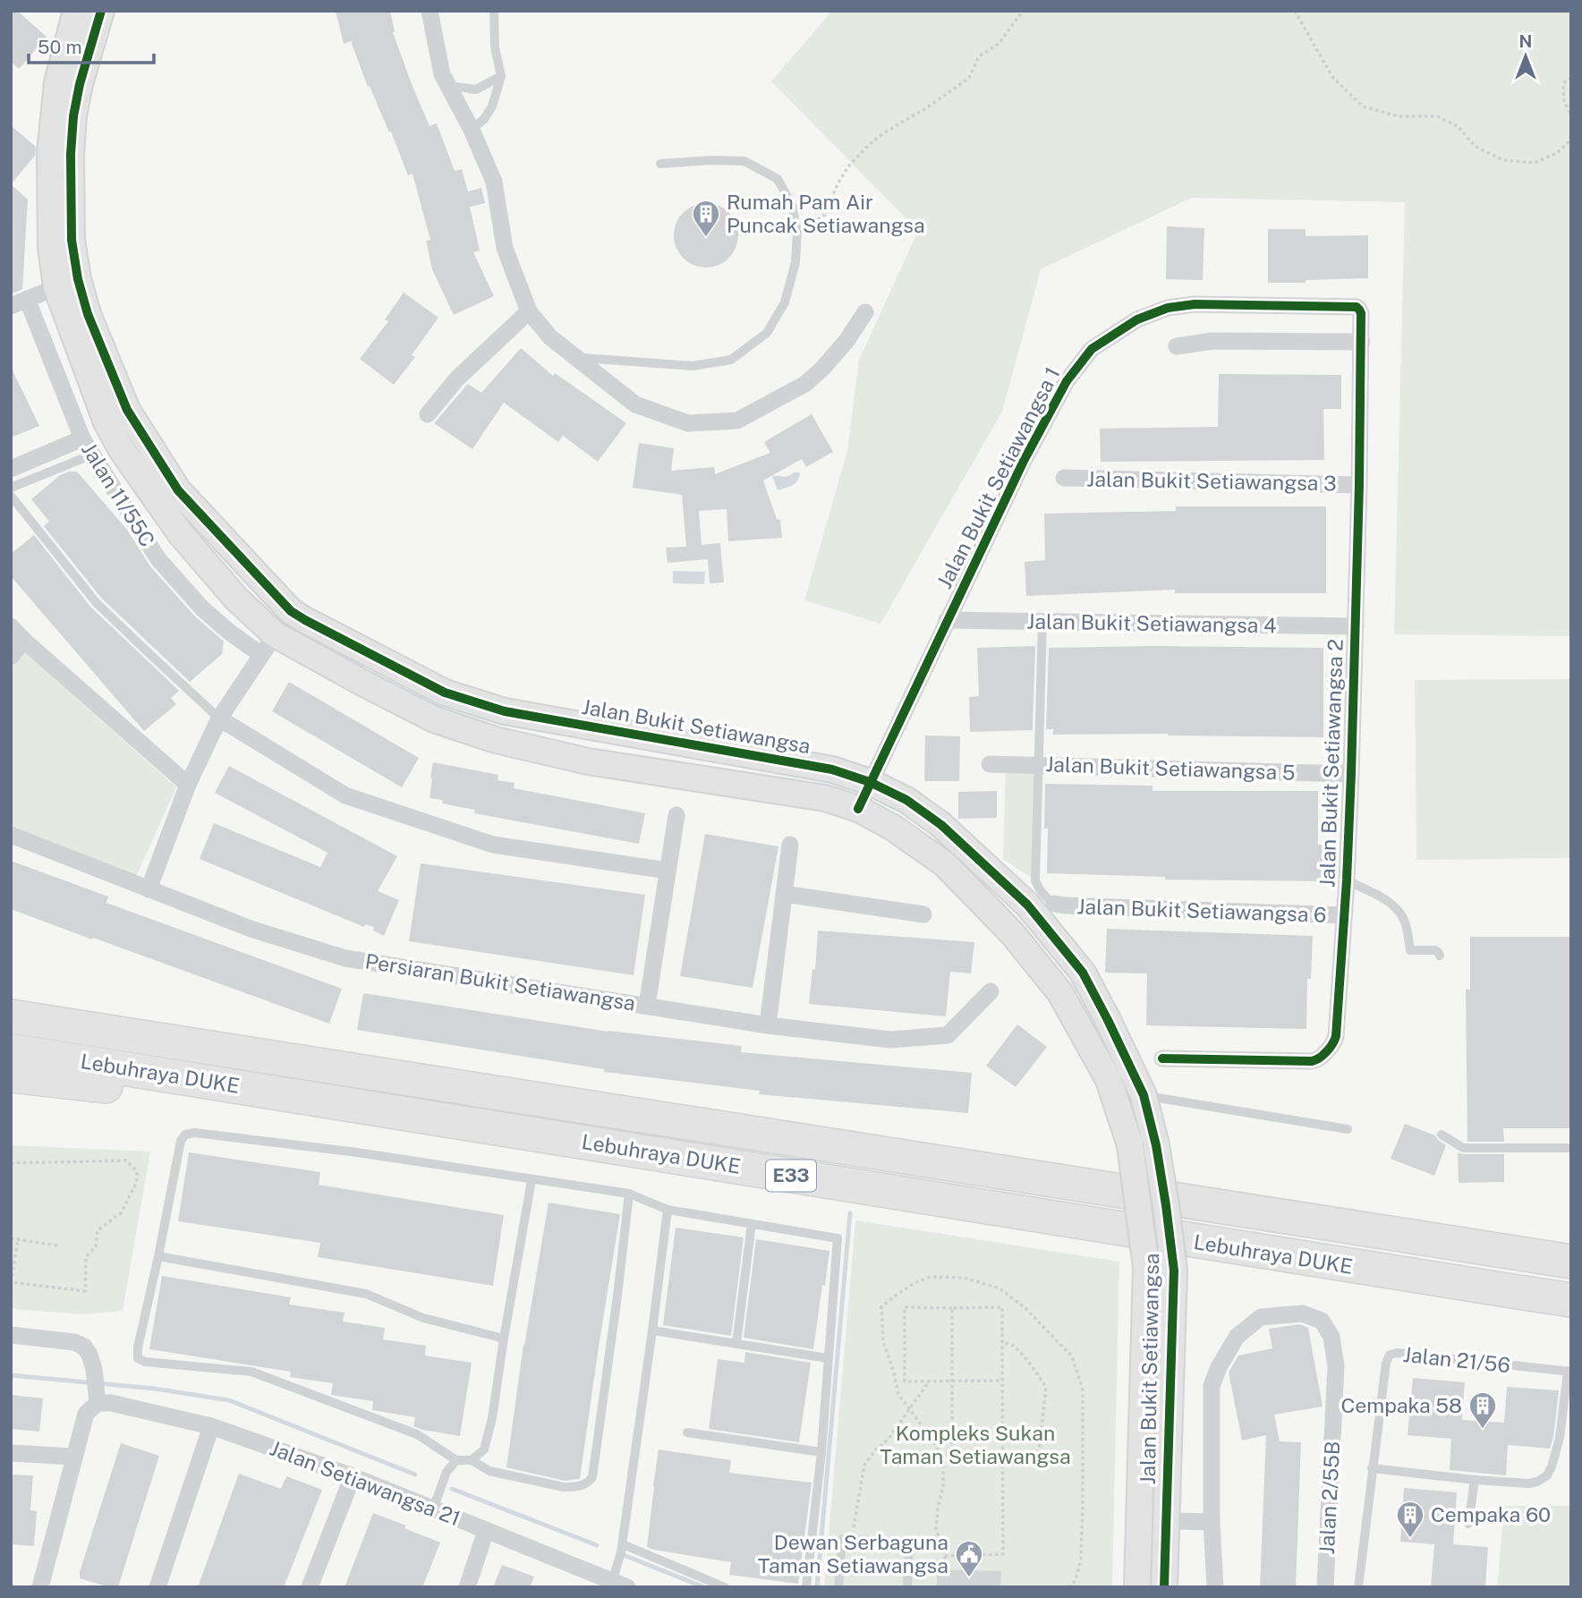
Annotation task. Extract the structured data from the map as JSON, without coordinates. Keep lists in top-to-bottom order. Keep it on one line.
{"streets":{"highway":["Lebuhraya DUKE","E33"],"street":["Jalan Bukit Setiawangsa 1","Jalan Bukit Setiawangsa 3","Jalan 11/55C","Jalan Bukit Setiawangsa 4","Jalan Bukit Setiawangsa","Jalan Bukit Setiawangsa 2","Jalan Bukit Setiawangsa 5","Jalan Bukit Setiawangsa 6","Persiaran Bukit Setiawangsa","Jalan Setiawangsa 21","Jalan 2/55B"],"lane":["Jalan 21/56"]},"crossings":[["Jalan Bukit Setiawangsa 1","Jalan Bukit Setiawangsa 4"],["Jalan Bukit Setiawangsa 1","Jalan Bukit Setiawangsa"],["Jalan Bukit Setiawangsa 1","Jalan Bukit Setiawangsa 2"],["Jalan Bukit Setiawangsa 3","Jalan Bukit Setiawangsa 2"],["Jalan 11/55C","Jalan Bukit Setiawangsa"],["Jalan Bukit Setiawangsa 4","Jalan Bukit Setiawangsa 2"],["Jalan Bukit Setiawangsa 4","Jalan Bukit Setiawangsa 6"],["Jalan Bukit Setiawangsa 2","Jalan Bukit Setiawangsa 5"],["Jalan Bukit Setiawangsa 2","Jalan Bukit Setiawangsa 6"],["Jalan Bukit Setiawangsa 5","Jalan Bukit Setiawangsa 6"]],"parks":["Kompleks Sukan Taman Setiawangsa"],"places":{"building":["Rumah Pam Air Puncak Setiawangsa","Cempaka 58","Cempaka 60"],"public building":["Dewan Serbaguna Taman Setiawangsa"]},"scale_bar":"50 m","north":"top"}
